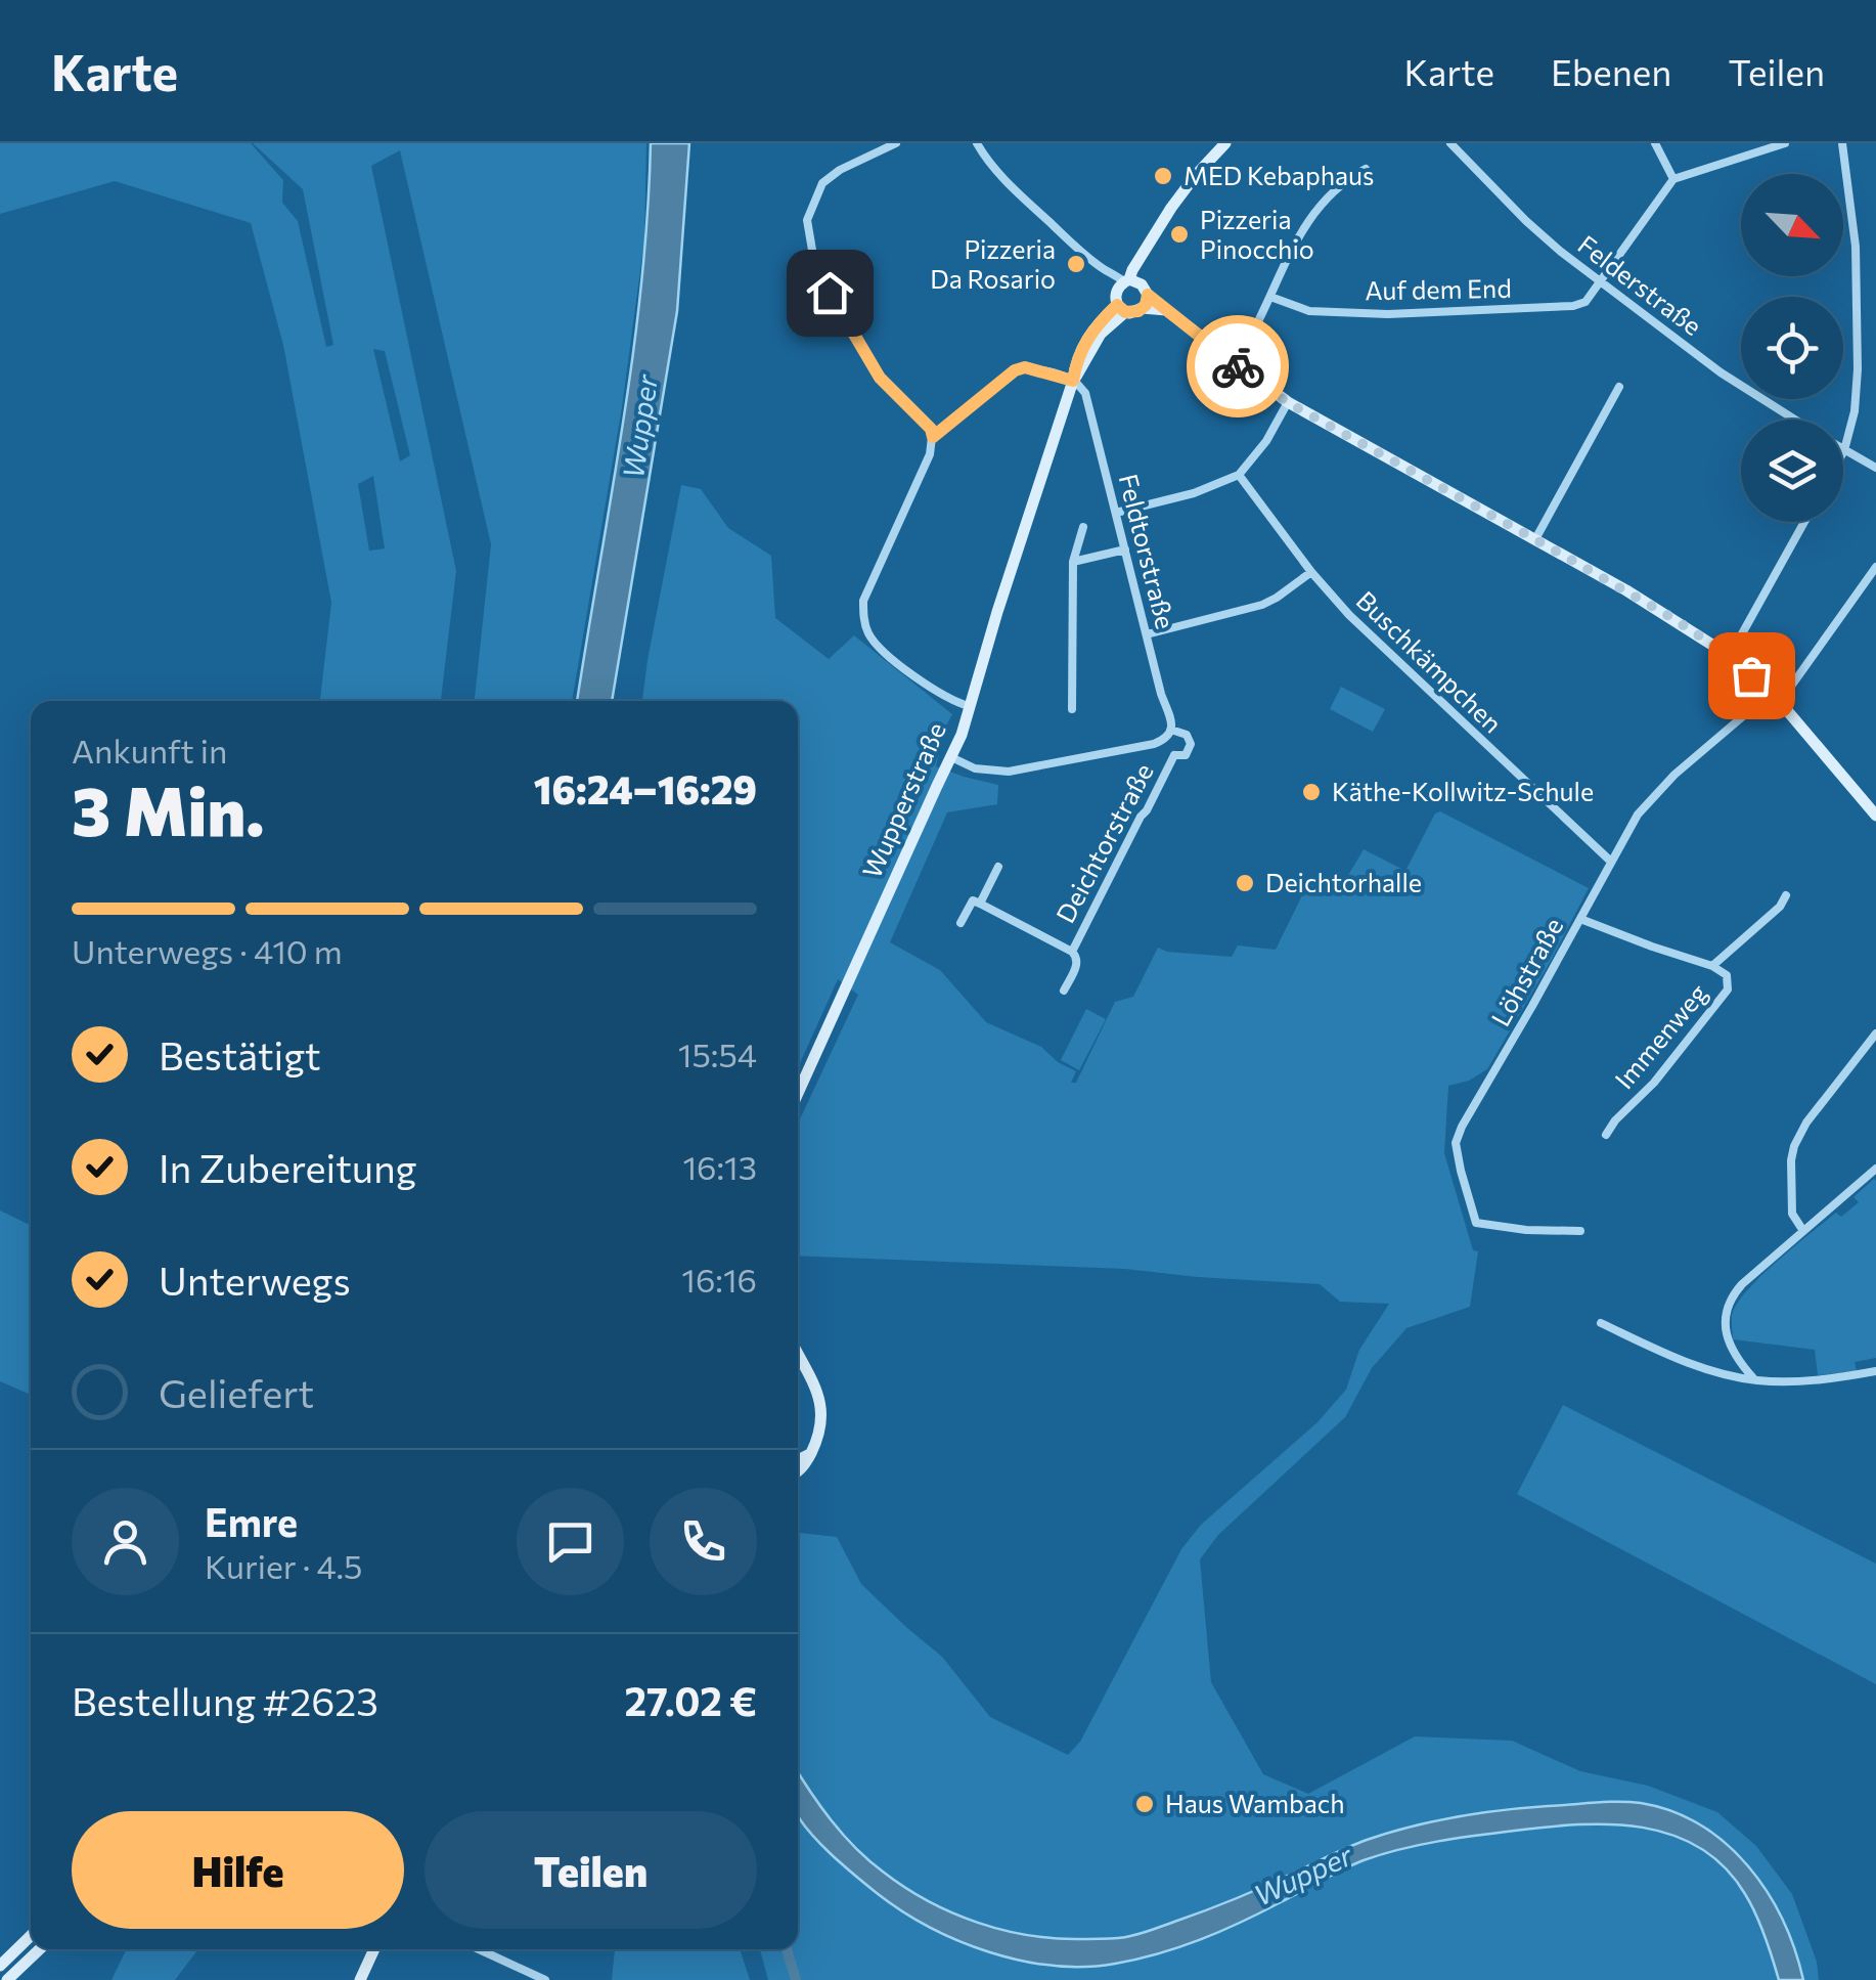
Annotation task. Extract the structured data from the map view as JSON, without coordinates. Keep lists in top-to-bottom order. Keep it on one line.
{"streets":{"main road":["Wupperstraße"],"street":["Felderstraße","Auf dem End","Feldtorstraße","Buschkämpchen","Deichtorstraße","Löhstraße","Immenweg"]},"crossings":[["Felderstraße","Auf dem End"],["Feldtorstraße","Wupperstraße"],["Feldtorstraße","Deichtorstraße"],["Buschkämpchen","Löhstraße"],["Wupperstraße","Deichtorstraße"],["Löhstraße","Immenweg"]],"water":["Wupper"],"places":["MED Kebaphaus","Pizzeria Pinocchio","Pizzeria Da Rosario","Käthe-Kollwitz-Schule","Deichtorhalle","Haus Wambach"],"north":"bottom right","page":{"header":"Karte","nav":["Karte","Ebenen","Teilen"],"heading":["3 Min.","Ankunft in","16:24–16:29"],"panel":["Emre","Kurier · 4.5","Bestellung #2623","27.02 €"],"bar":"Unterwegs · 410 m","list":[["Bestätigt","15:54"],["In Zubereitung","16:13"],["Unterwegs","16:16"],"Geliefert"],"buttons":["Hilfe","Teilen"]}}
